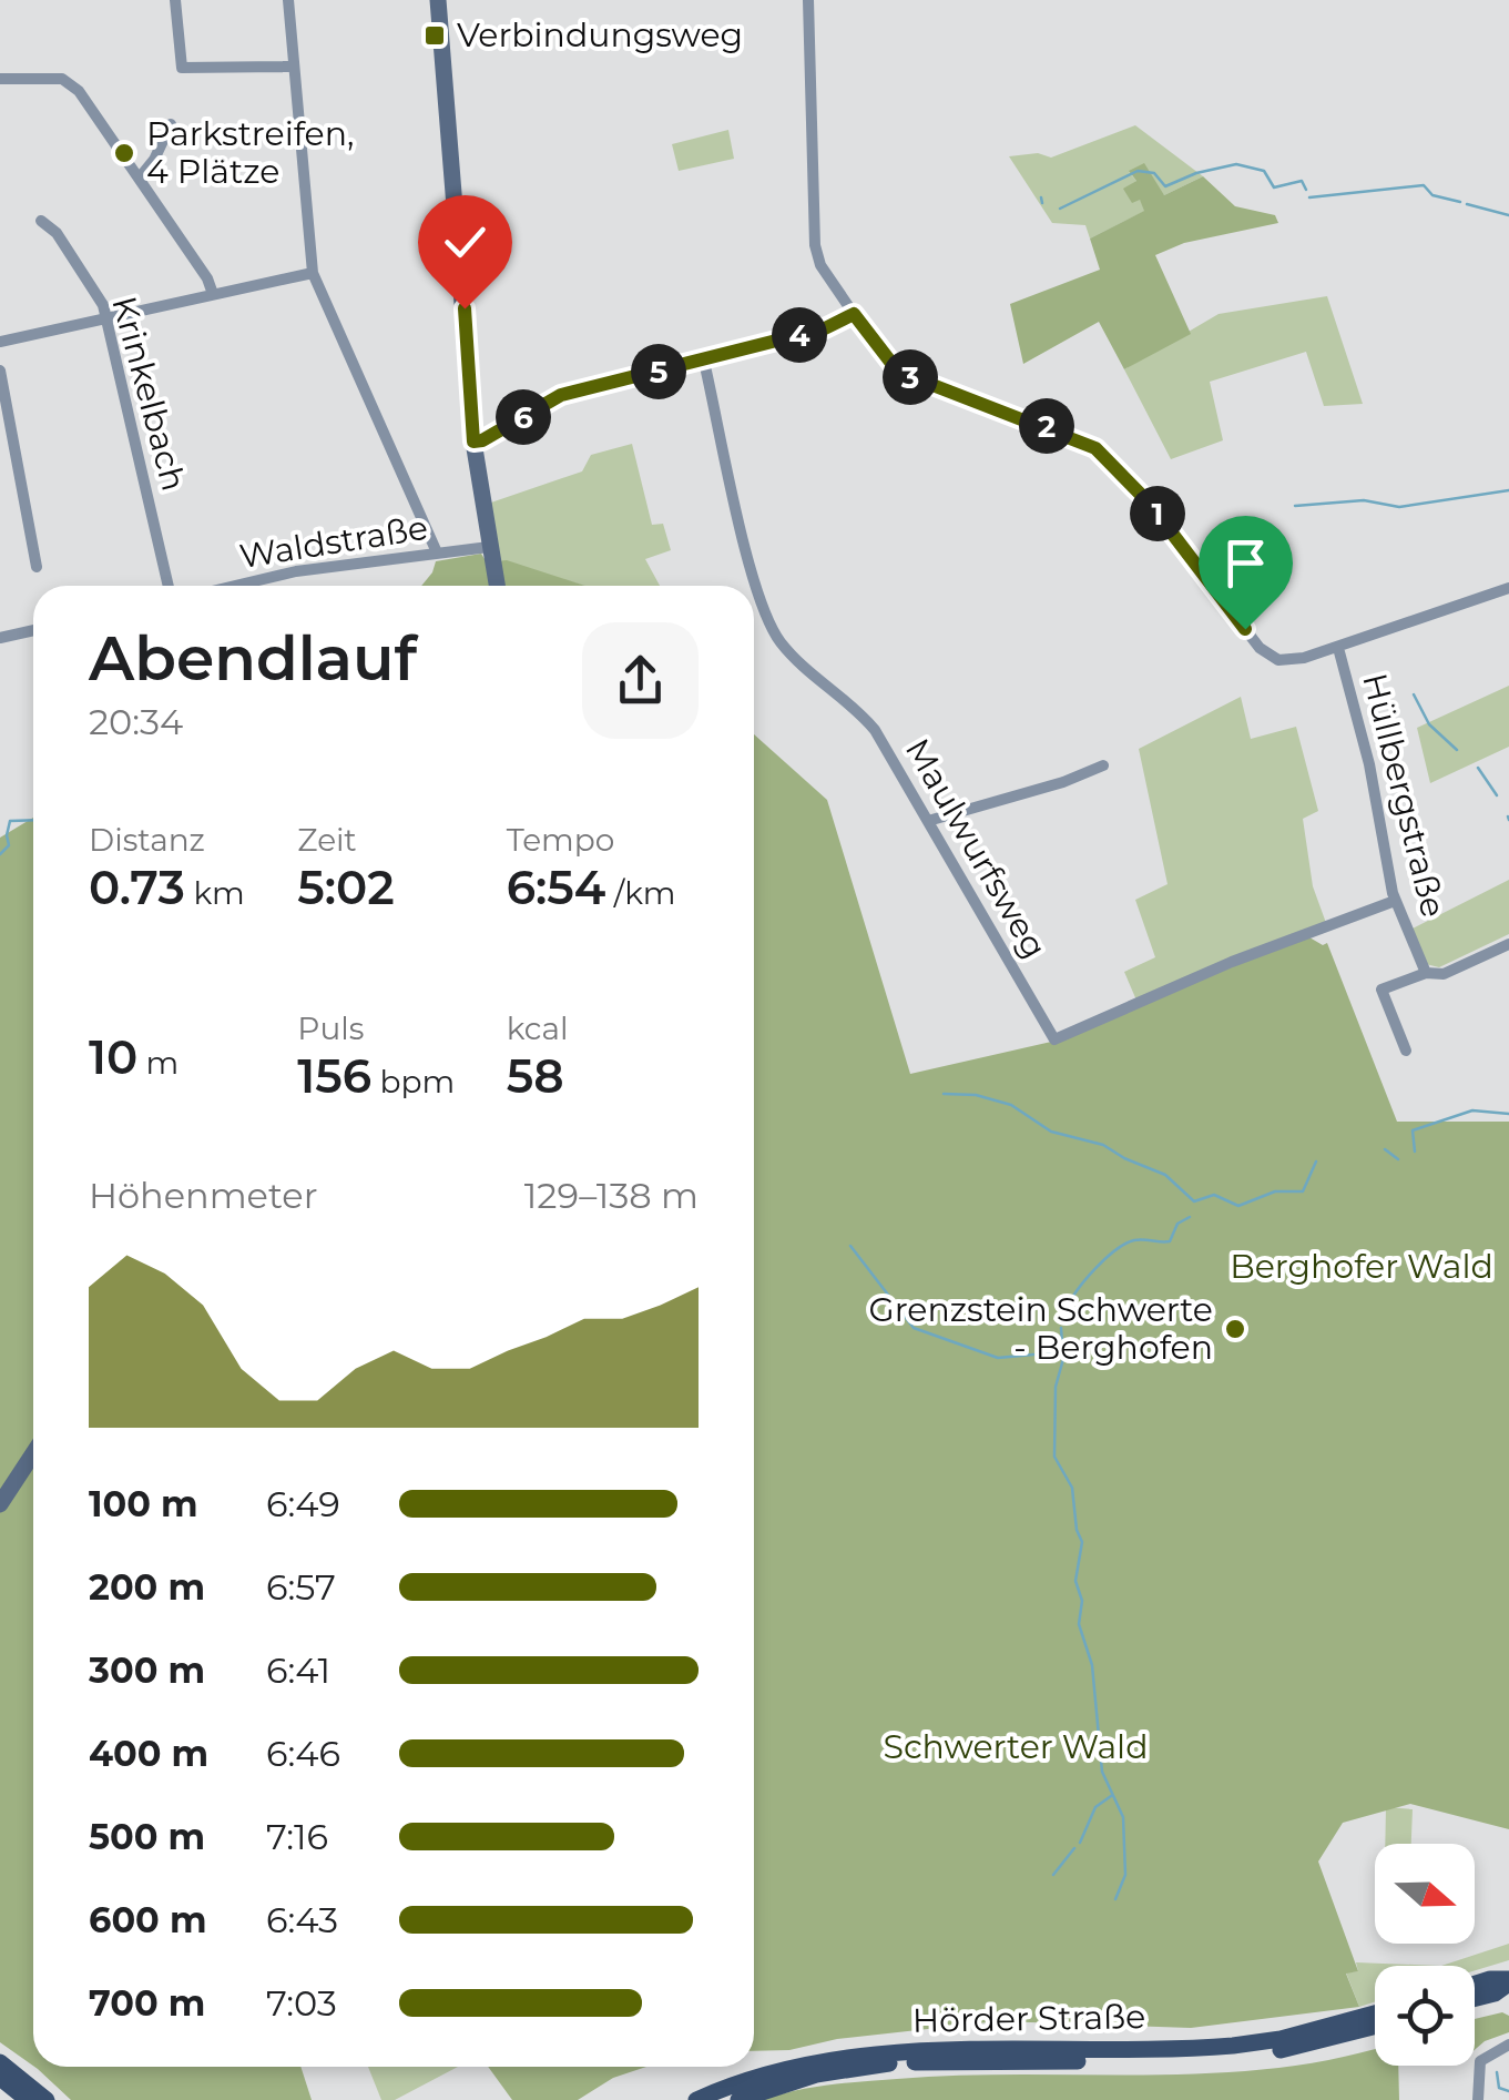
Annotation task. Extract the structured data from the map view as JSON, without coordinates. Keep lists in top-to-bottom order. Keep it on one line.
{"streets":{"main road":["Hörder Straße"],"street":["Krinkelbach","Waldstraße","Hüllbergstraße","Maulwurfsweg"]},"crossings":[["Hüllbergstraße","Maulwurfsweg"]],"parks":["Berghofer Wald","Schwerter Wald"],"places":{"transit":["Verbindungsweg"],"other":["Parkstreifen, 4 Plätze","Grenzstein Schwerte - Berghofen"]},"north":"right","page":{"pins":["4","5","3","6","2","1"],"heading":["Abendlauf","20:34"],"stats":[["Distanz","0.73 km"],["Zeit","5:02"],["Tempo","6:54 /km"],["10 m"],["Puls","156 bpm"],["kcal","58"]],"chart":["Höhenmeter","129–138 m"],"list":[{"name":"100 m","note":"6:49"},{"name":"200 m","note":"6:57"},{"name":"300 m","note":"6:41"},{"name":"400 m","note":"6:46"},{"name":"500 m","note":"7:16"},{"name":"600 m","note":"6:43"},{"name":"700 m","note":"7:03"}]}}
